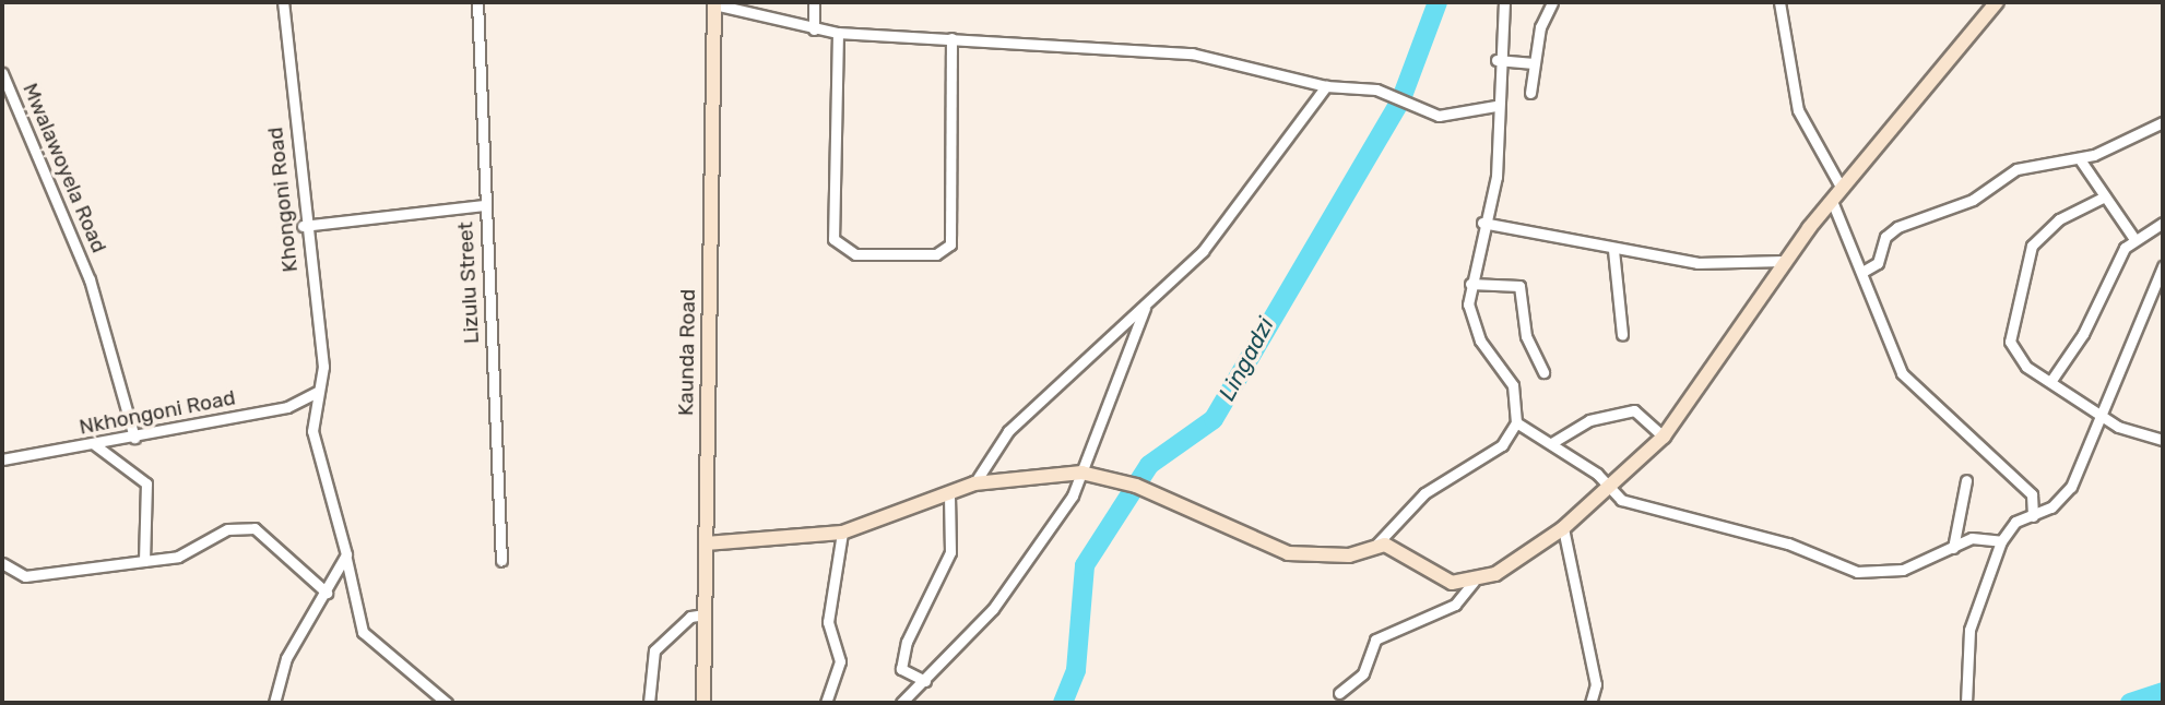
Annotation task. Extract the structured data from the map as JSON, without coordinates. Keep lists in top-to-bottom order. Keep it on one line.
{"streets":{"street":["Mwalawoyela Road","Khongoni Road","Lizulu Street","Kaunda Road","Nkhongoni Road"]},"crossings":[["Mwalawoyela Road","Nkhongoni Road"],["Khongoni Road","Nkhongoni Road"]],"water":["Lingadzi"]}
